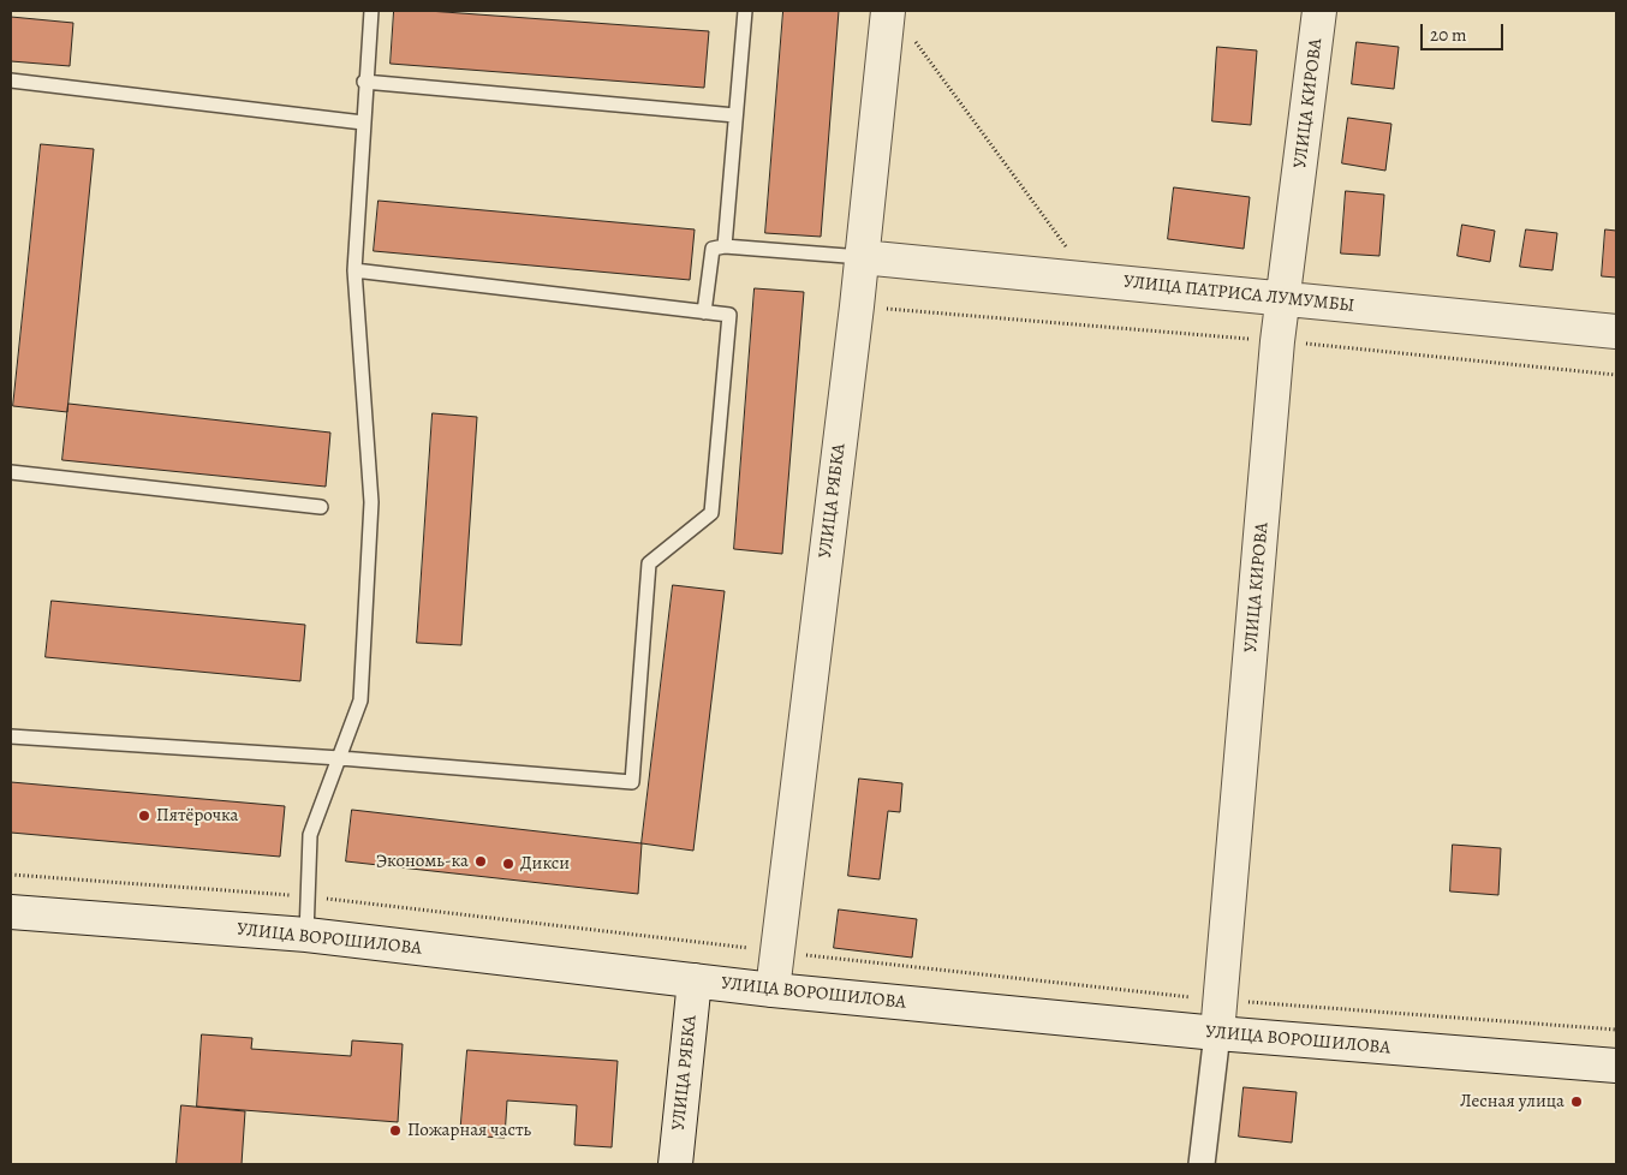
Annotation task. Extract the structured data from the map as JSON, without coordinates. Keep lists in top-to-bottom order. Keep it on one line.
{"streets":{"street":["УЛИЦА КИРОВА","УЛИЦА ПАТРИСА ЛУМУМБЫ","УЛИЦА РЯБКА","УЛИЦА ВОРОШИЛОВА"]},"crossings":[["УЛИЦА КИРОВА","УЛИЦА ПАТРИСА ЛУМУМБЫ"],["УЛИЦА КИРОВА","УЛИЦА ВОРОШИЛОВА"],["УЛИЦА ПАТРИСА ЛУМУМБЫ","УЛИЦА РЯБКА"],["УЛИЦА РЯБКА","УЛИЦА ВОРОШИЛОВА"]],"places":["Пятёрочка","Экономь-ка","Дикси","Лесная улица","Пожарная часть"],"scale_bar":"20 m"}
